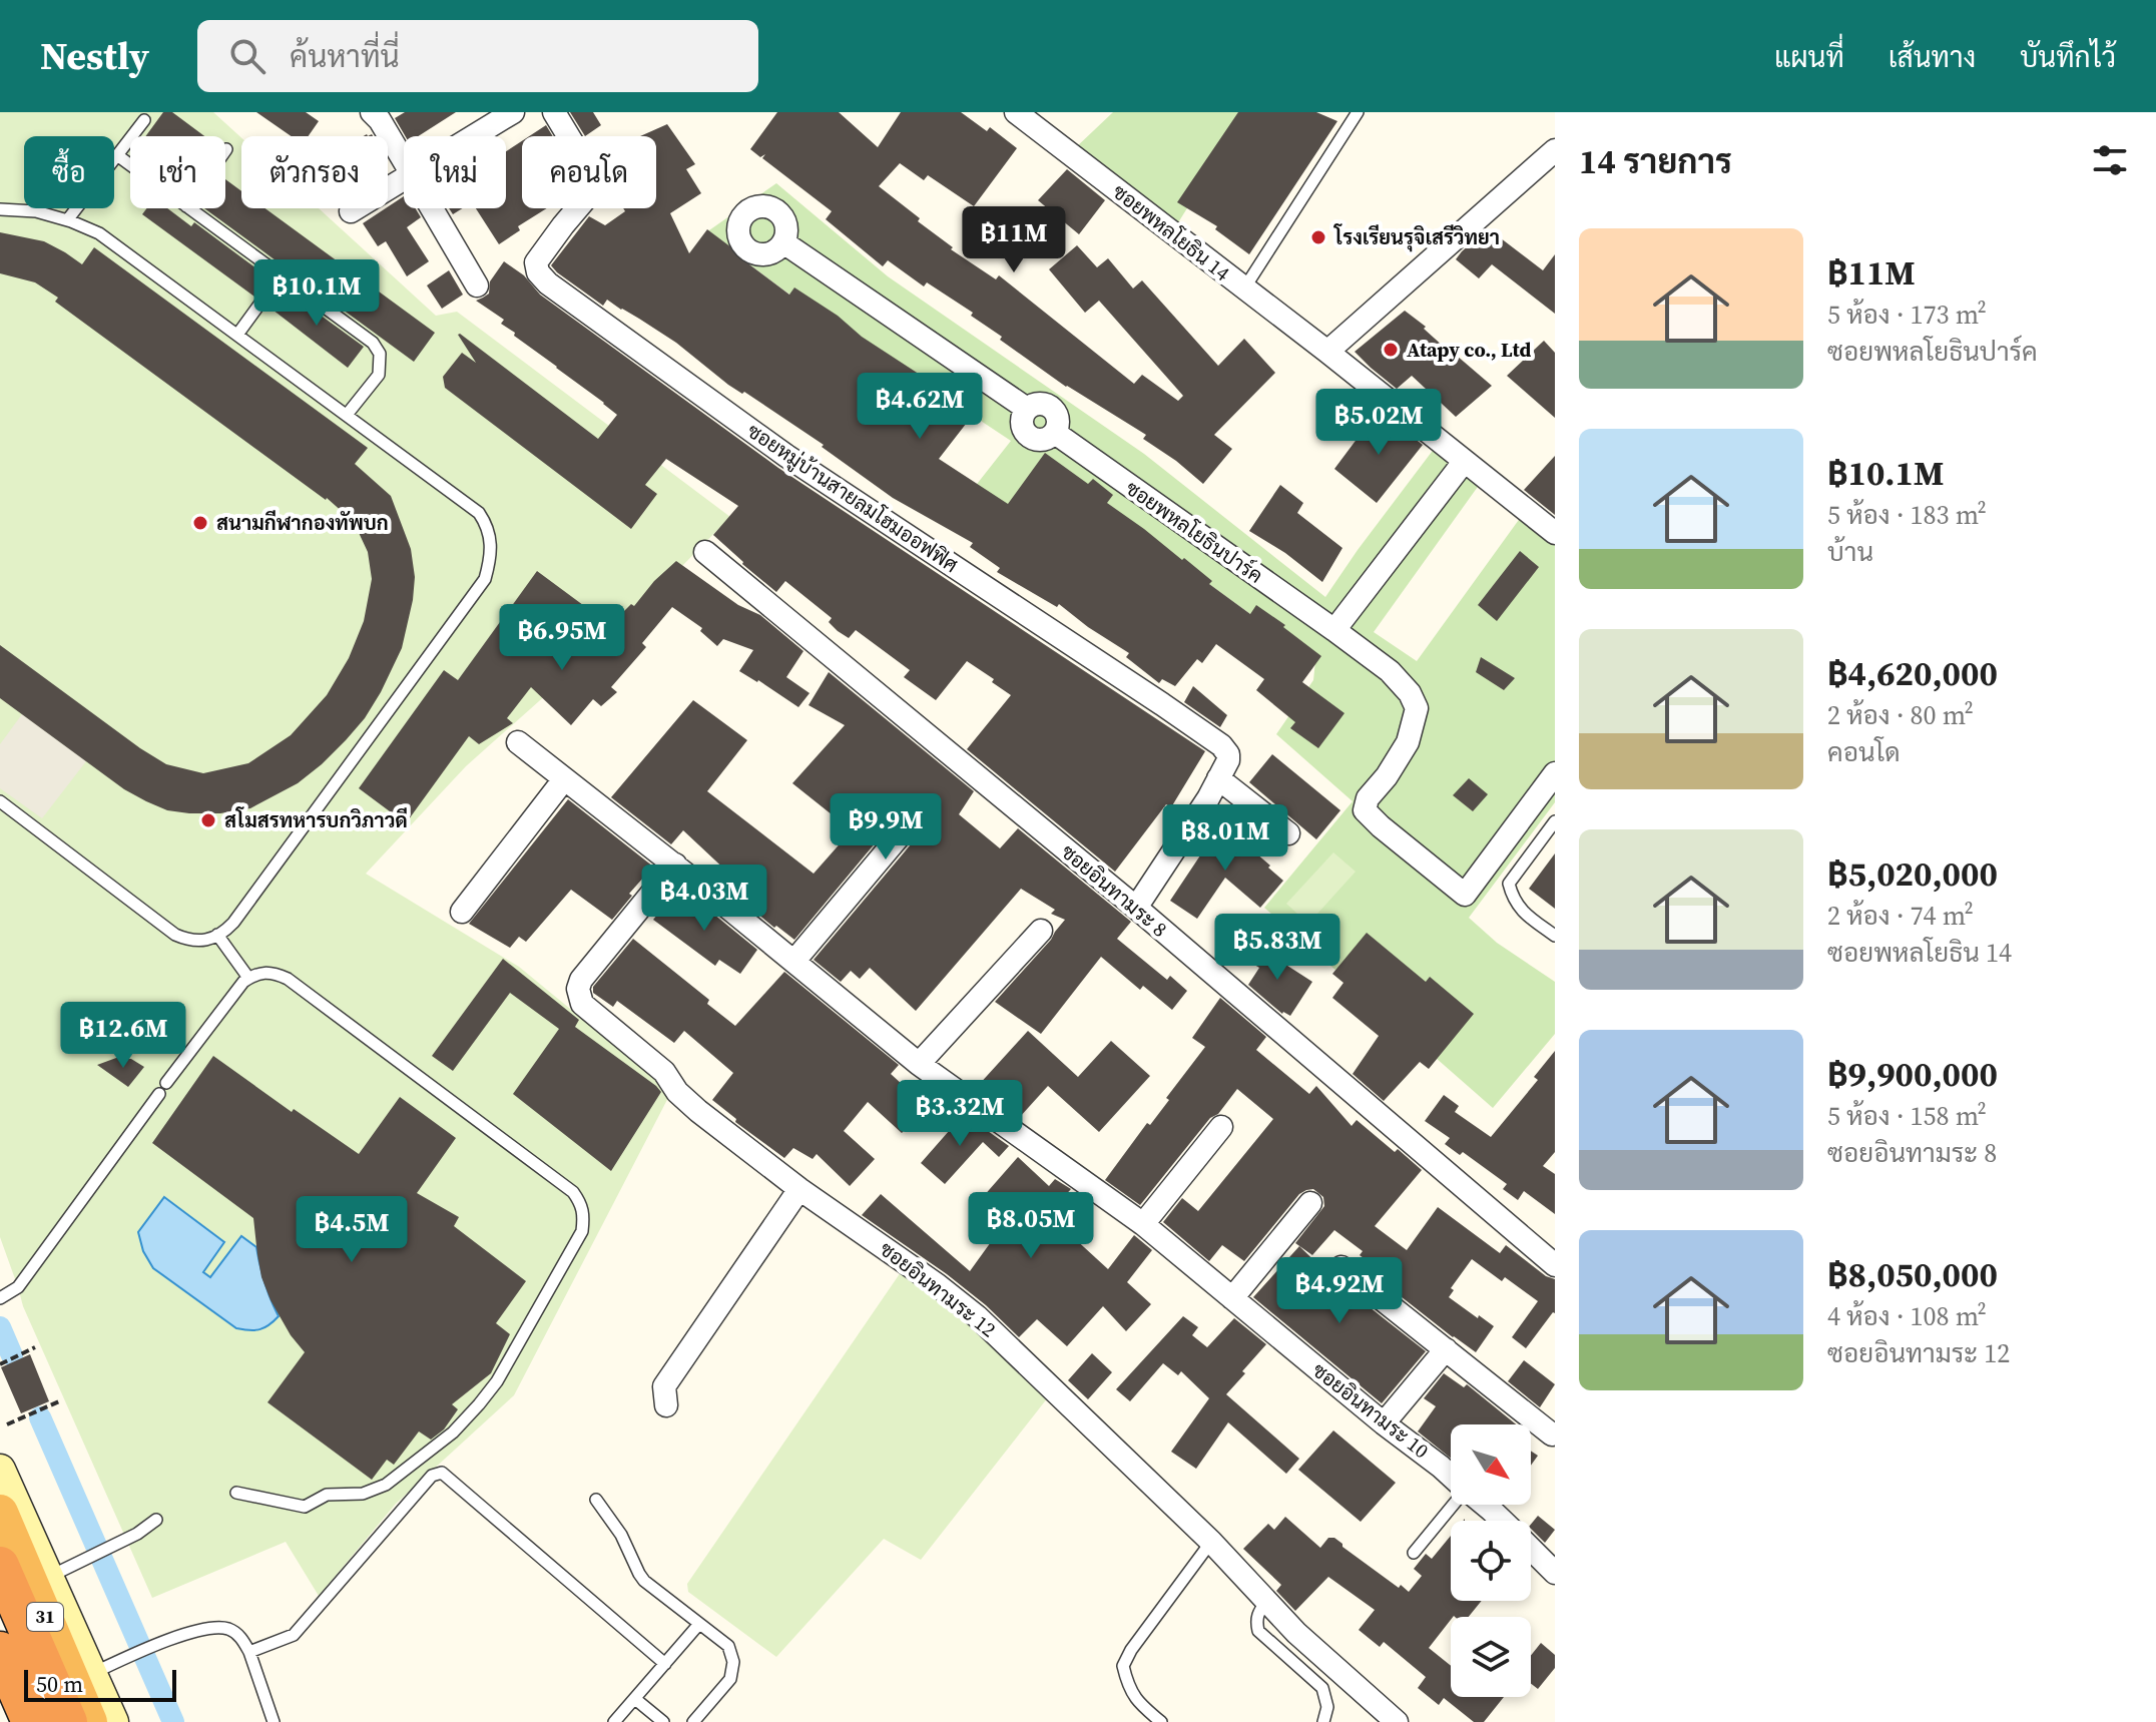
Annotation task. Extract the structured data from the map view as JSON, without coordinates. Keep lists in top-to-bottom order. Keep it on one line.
{"streets":{"highway":["31"],"street":["ซอยพหลโยธิน 14","ซอยหมู่บ้านสายลมโฮมออฟฟิศ","ซอยพหลโยธินปาร์ค","ซอยอินทามระ 8","ซอยอินทามระ 12","ซอยอินทามระ 10"]},"crossings":[["ซอยหมู่บ้านสายลมโฮมออฟฟิศ","ซอยอินทามระ 8"],["ซอยอินทามระ 12","ซอยอินทามระ 10"]],"places":["โรงเรียนรุจิเสรีวิทยา","Atapy co., Ltd","สนามกีฬากองทัพบก","สโมสรทหารบกวิภาวดี"],"scale_bar":"50 m","north":"bottom right","page":{"header":"Nestly","search":"ค้นหาที่นี่","nav":["แผนที่","เส้นทาง","บันทึกไว้"],"heading":"14 รายการ","chip":["ซื้อ","เช่า","ตัวกรอง","ใหม่","คอนโด"],"price":["฿11M","฿10.1M","฿4.62M","฿5.02M","฿6.95M","฿9.9M","฿8.01M","฿4.03M","฿5.83M","฿12.6M","฿3.32M","฿8.05M","฿4.5M","฿4.92M"],"list":[{"name":"฿11M","note":"5 ห้อง · 173 m² · ซอยพหลโยธินปาร์ค"},{"name":"฿10.1M","note":"5 ห้อง · 183 m² · บ้าน"},{"name":"฿4,620,000","note":"2 ห้อง · 80 m² · คอนโด"},{"name":"฿5,020,000","note":"2 ห้อง · 74 m² · ซอยพหลโยธิน 14"},{"name":"฿9,900,000","note":"5 ห้อง · 158 m² · ซอยอินทามระ 8"},{"name":"฿8,050,000","note":"4 ห้อง · 108 m² · ซอยอินทามระ 12"}],"scale":"50 m"}}
